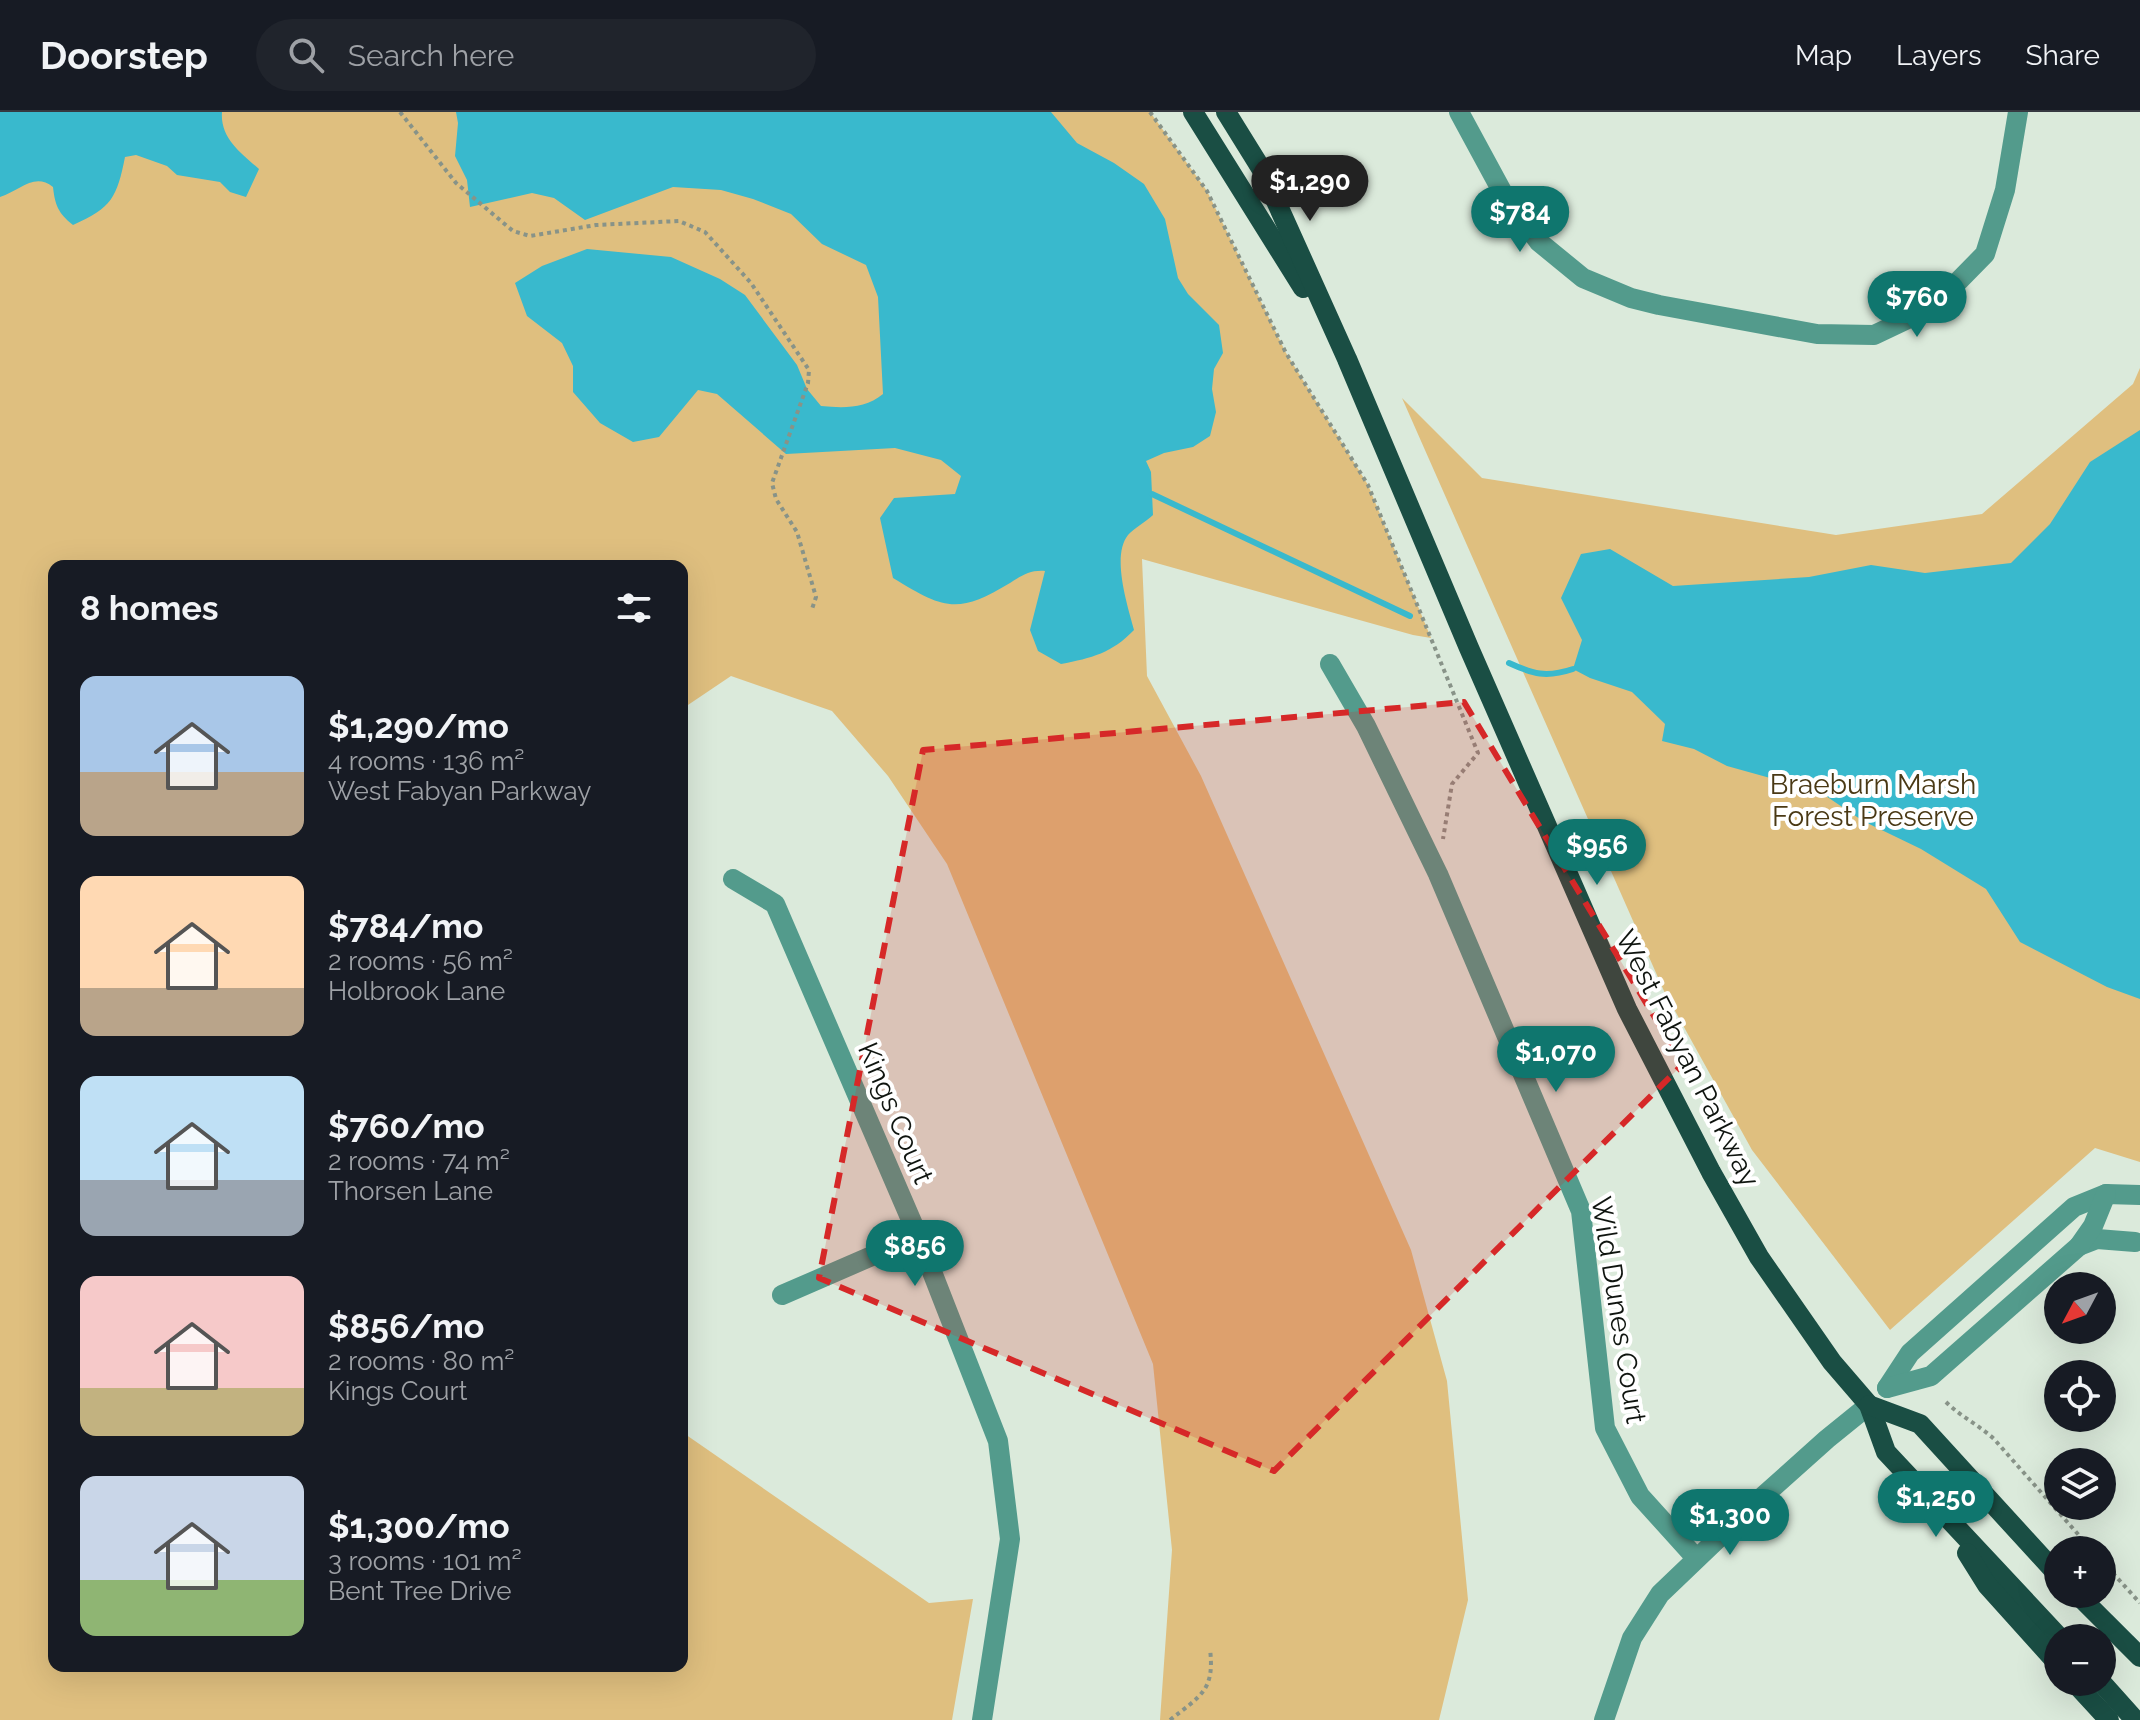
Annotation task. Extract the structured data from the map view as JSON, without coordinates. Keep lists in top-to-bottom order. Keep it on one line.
{"streets":{"main road":["West Fabyan Parkway"],"street":["Kings Court","Wild Dunes Court"]},"parks":["Braeburn Marsh Forest Preserve"],"north":"bottom left","page":{"header":"Doorstep","search":"Search here","nav":["Map","Layers","Share"],"price":["$1,290","$784","$760","$956","$1,070","$856","$1,250","$1,300"],"heading":"8 homes","list":[{"name":"$1,290/mo","note":"4 rooms · 136 m² · West Fabyan Parkway"},{"name":"$784/mo","note":"2 rooms · 56 m² · Holbrook Lane"},{"name":"$760/mo","note":"2 rooms · 74 m² · Thorsen Lane"},{"name":"$856/mo","note":"2 rooms · 80 m² · Kings Court"},{"name":"$1,300/mo","note":"3 rooms · 101 m² · Bent Tree Drive"}],"map_buttons":["+","−"]}}
